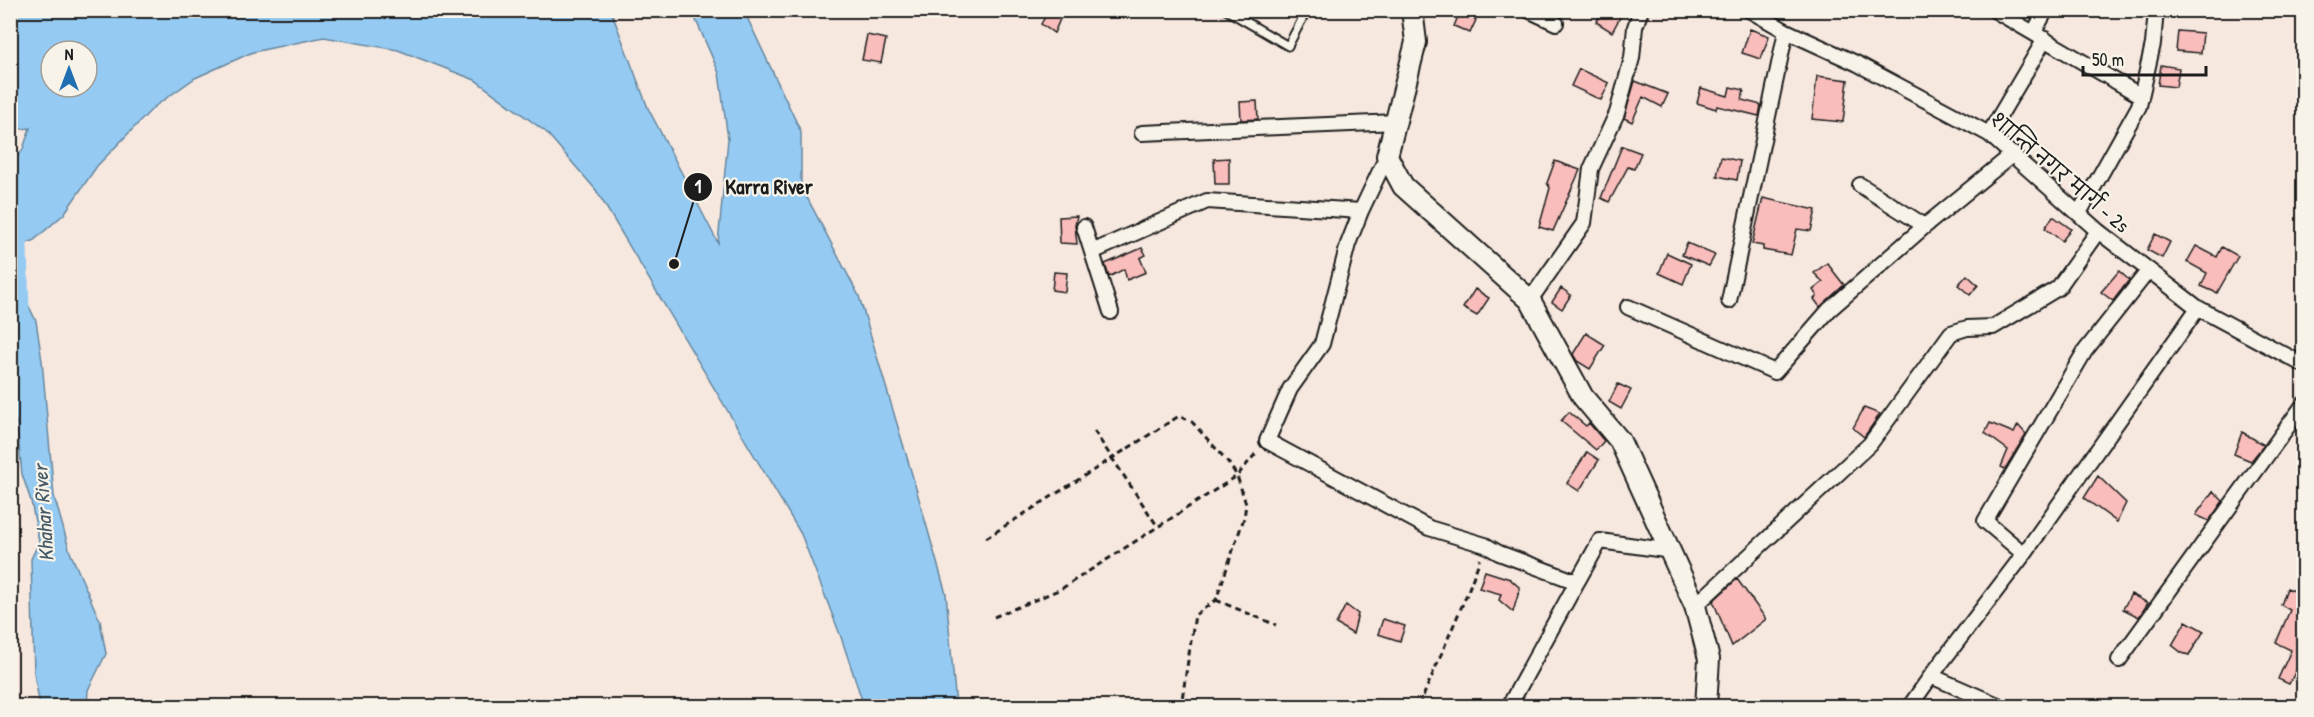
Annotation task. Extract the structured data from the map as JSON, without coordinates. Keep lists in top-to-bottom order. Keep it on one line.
{"streets":{"street":["शान्ति नगर मार्ग - 2s"]},"water":["Khahar River"],"places":["Karra River"],"scale_bar":"50 m","north":"top"}
